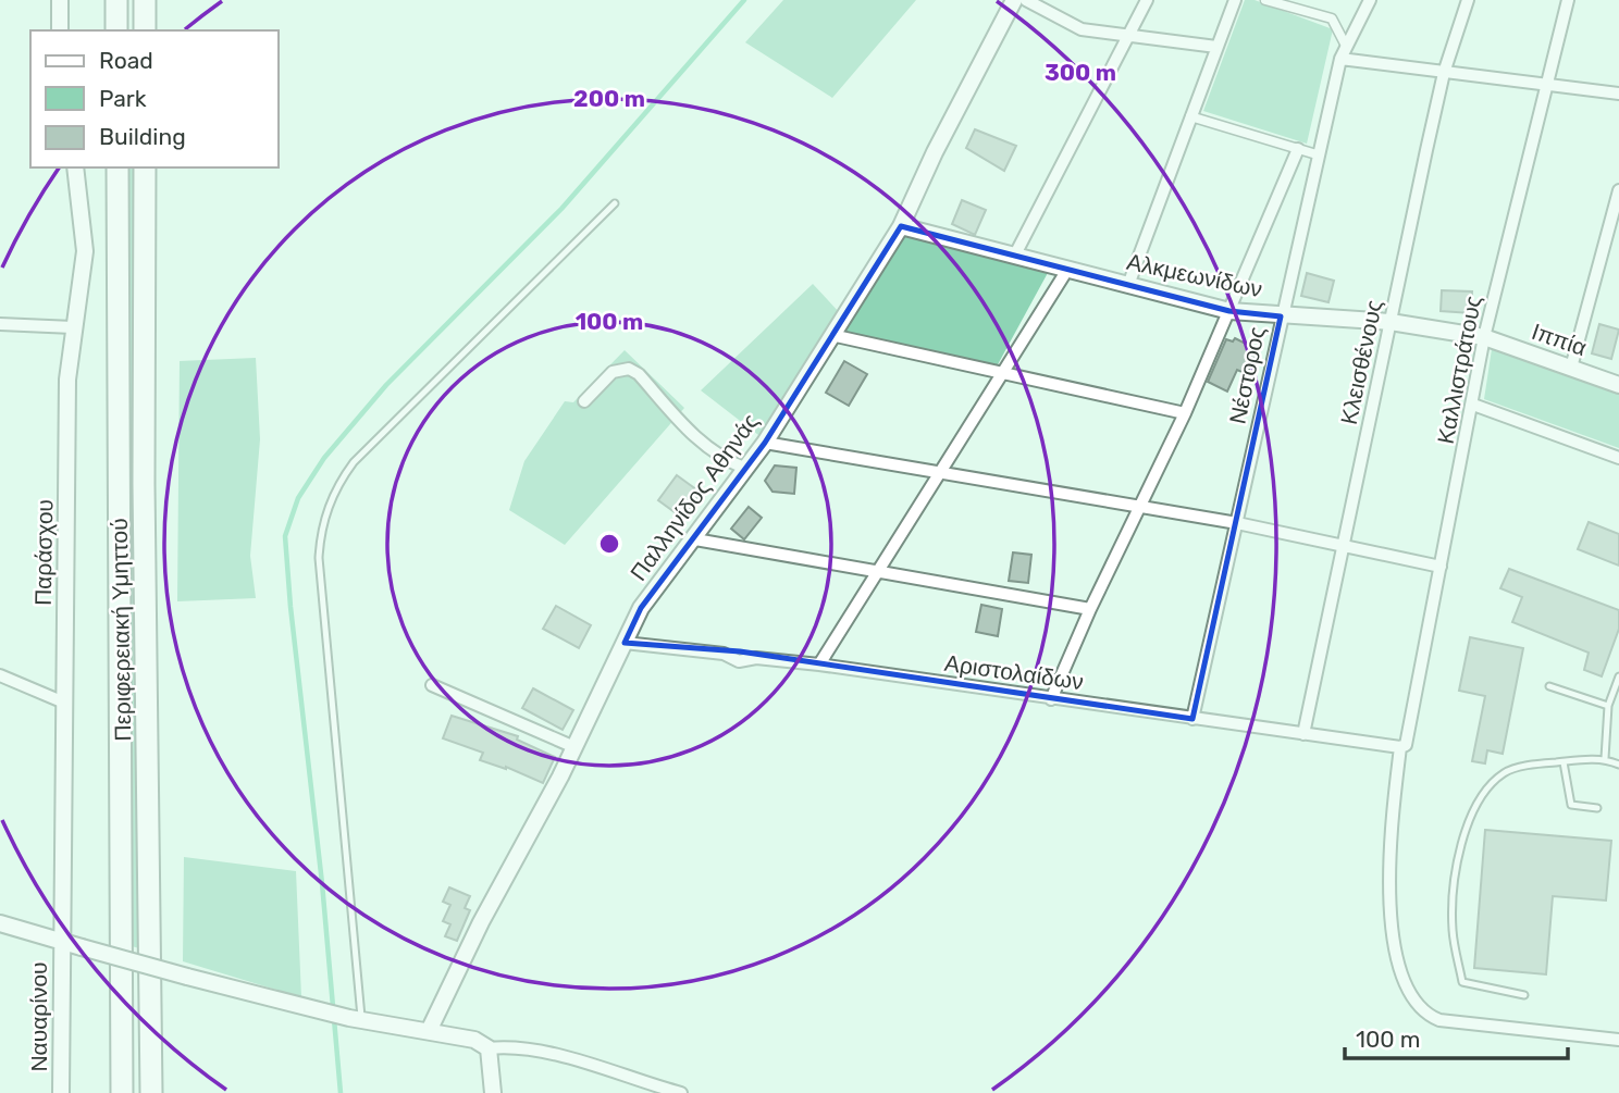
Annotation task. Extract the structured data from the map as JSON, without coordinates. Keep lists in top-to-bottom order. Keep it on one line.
{"streets":{"highway":["Περιφερειακή Υμηττού"],"street":["Αλκμεωνίδων","Ιππία","Κλεισθένους","Καλλιστράτους","Νέστορος","Παλληνίδος Αθηνάς","Παράσχου","Αριστολαίδων","Ναυαρίνου"]},"crossings":[["Αλκμεωνίδων","Ιππία"],["Αλκμεωνίδων","Κλεισθένους"],["Αλκμεωνίδων","Καλλιστράτους"],["Αλκμεωνίδων","Νέστορος"],["Αλκμεωνίδων","Παλληνίδος Αθηνάς"],["Ιππία","Καλλιστράτους"],["Κλεισθένους","Αριστολαίδων"],["Καλλιστράτους","Αριστολαίδων"],["Νέστορος","Αριστολαίδων"],["Παλληνίδος Αθηνάς","Αριστολαίδων"],["Παράσχου","Ναυαρίνου"]],"legend":["Road","Park","Building"],"scale_bar":"100 m","rings":["300 m","200 m","100 m"]}
